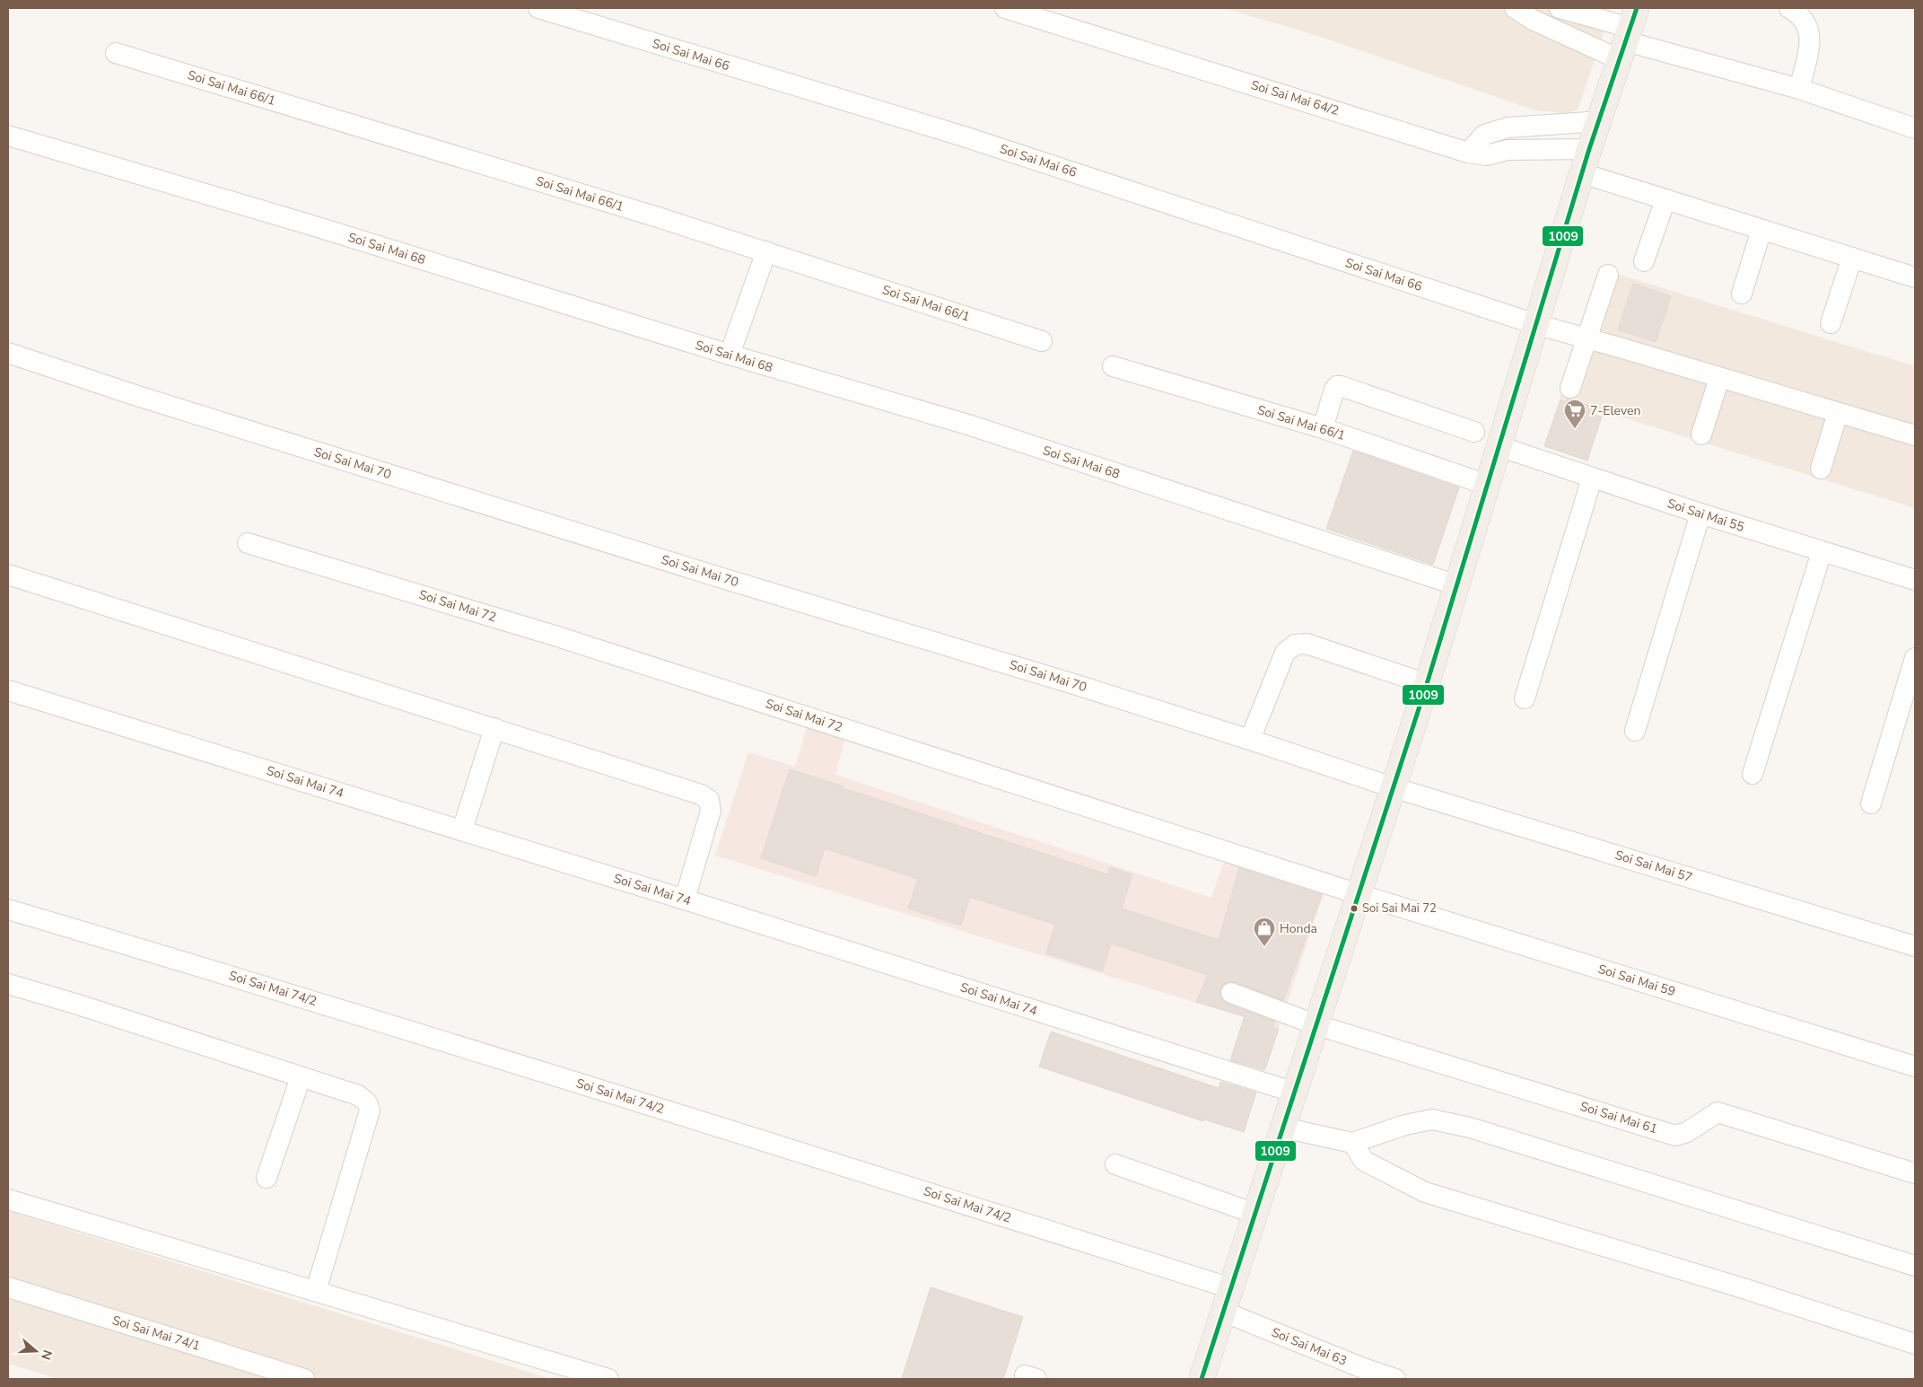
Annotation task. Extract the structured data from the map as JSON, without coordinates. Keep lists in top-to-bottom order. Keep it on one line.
{"streets":{"street":["Soi Sai Mai 66","Soi Sai Mai 66/1","Soi Sai Mai 64/2","Soi Sai Mai 68","Soi Sai Mai 70","Soi Sai Mai 55","Soi Sai Mai 72","Soi Sai Mai 74","Soi Sai Mai 57","Soi Sai Mai 59","Soi Sai Mai 74/2","Soi Sai Mai 61","Soi Sai Mai 74/1","Soi Sai Mai 63"]},"crossings":[["Soi Sai Mai 70","Soi Sai Mai 57"],["Soi Sai Mai 72","Soi Sai Mai 59"]],"places":{"supermarket":["7-Eleven"],"other":["Soi Sai Mai 72"],"shop":["Honda"]},"lines":["transit line 1009"],"north":"right"}
